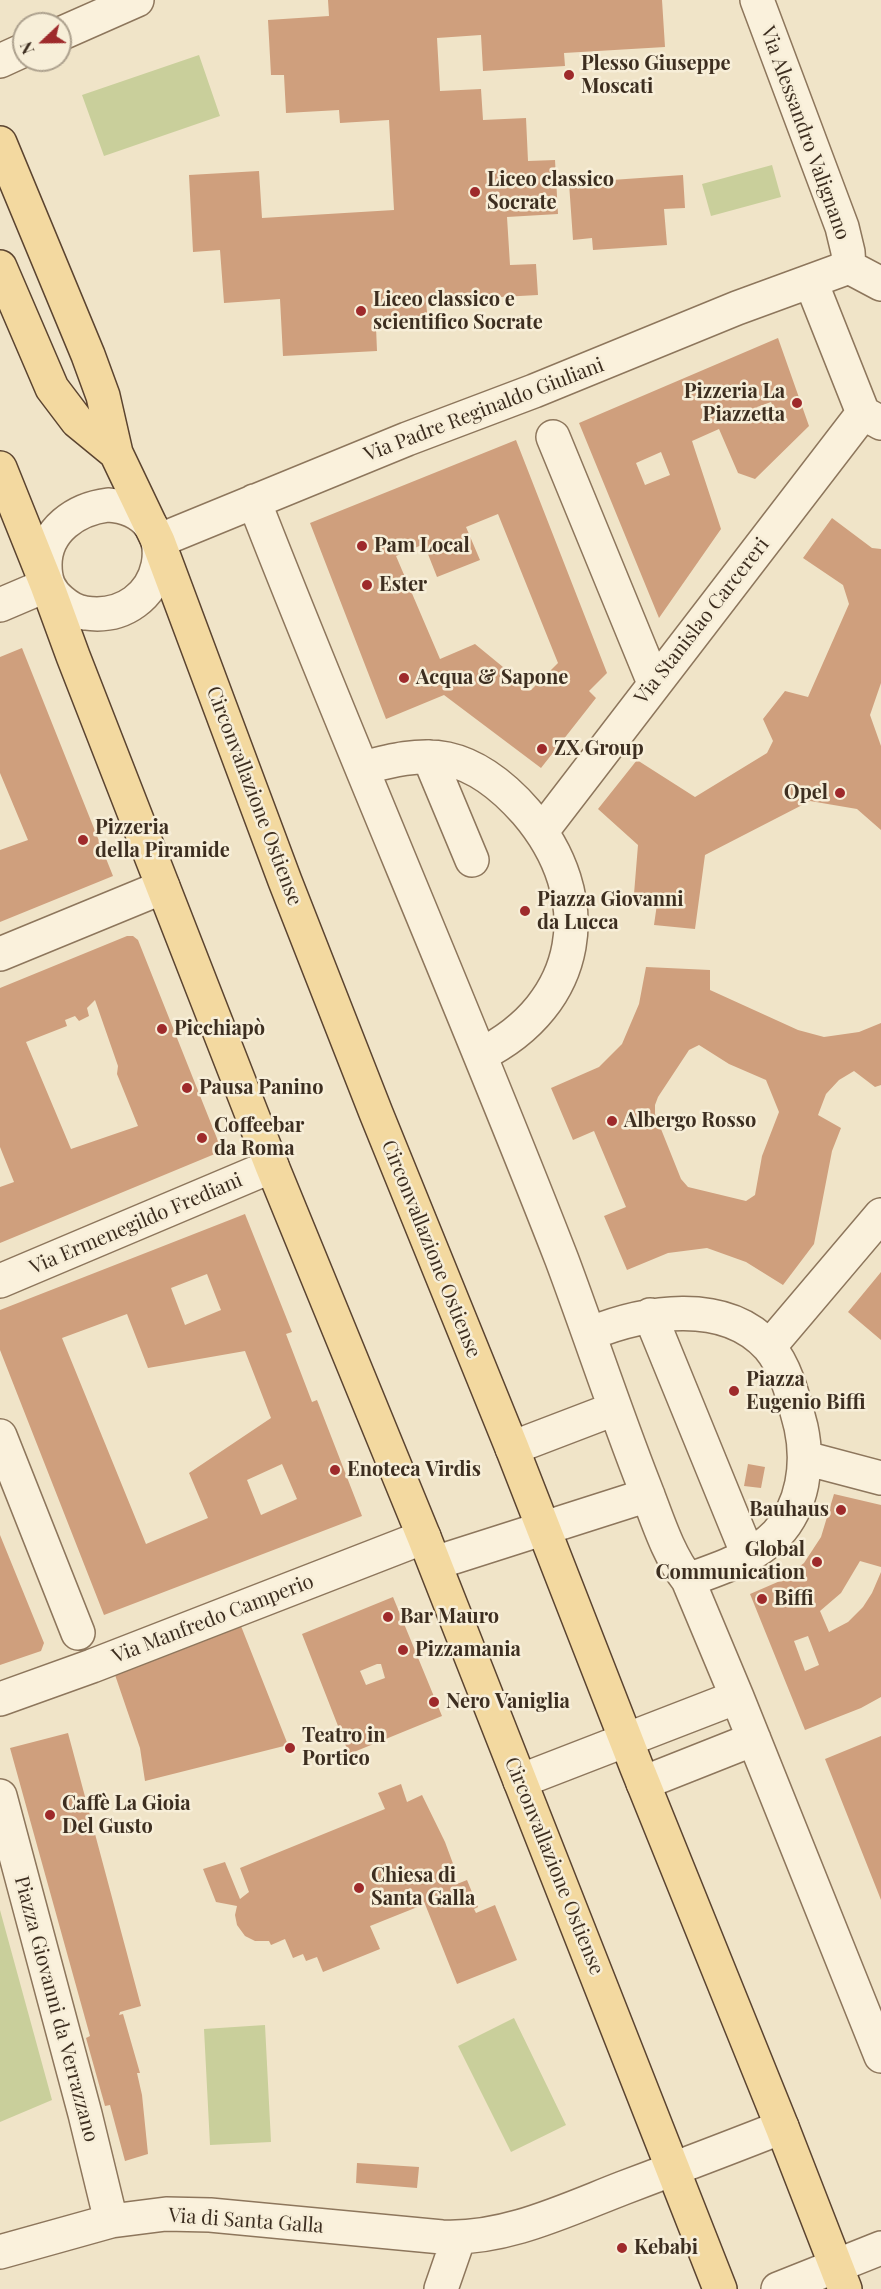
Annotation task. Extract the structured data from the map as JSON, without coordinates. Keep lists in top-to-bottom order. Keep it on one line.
{"streets":{"main road":["Circonvallazione Ostiense"],"street":["Via Alessandro Valignano","Via Padre Reginaldo Giuliani","Via Stanislao Carcereri","Via Ermenegildo Frediani","Via Manfredo Camperio","Piazza Giovanni da Verrazzano","Via di Santa Galla"]},"crossings":[["Via Alessandro Valignano","Via Padre Reginaldo Giuliani"],["Via Padre Reginaldo Giuliani","Circonvallazione Ostiense"],["Circonvallazione Ostiense","Via Ermenegildo Frediani"],["Circonvallazione Ostiense","Via Manfredo Camperio"],["Circonvallazione Ostiense","Via di Santa Galla"],["Piazza Giovanni da Verrazzano","Via di Santa Galla"]],"places":["Plesso Giuseppe Moscati","Liceo classico Socrate","Liceo classico e scientifico Socrate","Pizzeria La Piazzetta","Pam Local","Ester","Acqua & Sapone","ZX Group","Opel","Pizzeria della Piramide","Piazza Giovanni da Lucca","Picchiapò","Pausa Panino","Albergo Rosso","Coffeebar da Roma","Piazza Eugenio Biffi","Enoteca Virdis","Bauhaus","Global Communication","Biffi","Bar Mauro","Pizzamania","Nero Vaniglia","Teatro in Portico","Caffè La Gioia Del Gusto","Chiesa di Santa Galla","Kebabi"],"north":"left"}
